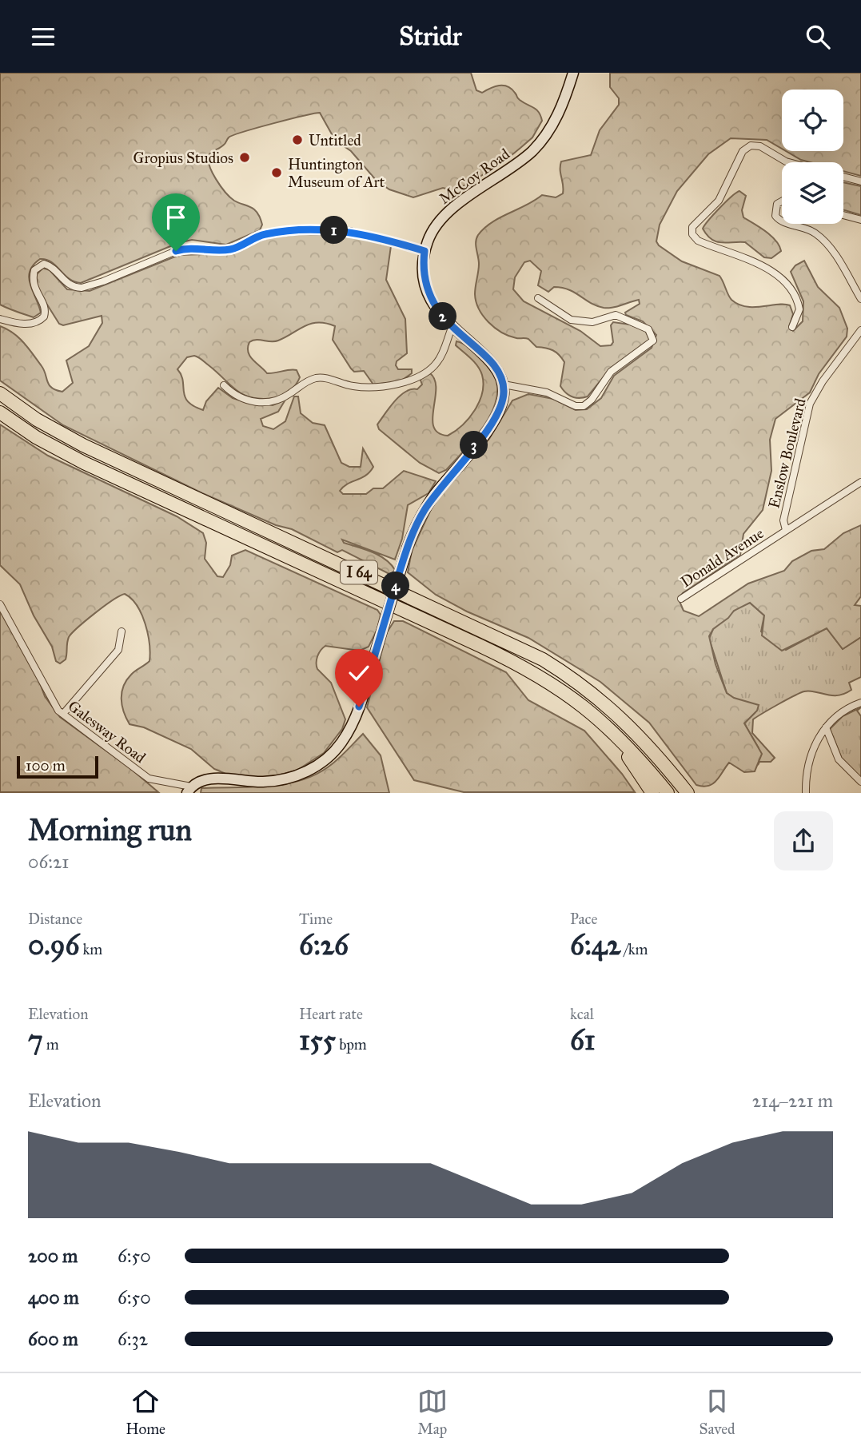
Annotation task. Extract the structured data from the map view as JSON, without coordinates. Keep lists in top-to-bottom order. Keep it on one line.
{"streets":{"highway":["I 64"],"street":["McCoy Road","Enslow Boulevard","Donald Avenue","Galesway Road"]},"crossings":[["Enslow Boulevard","Donald Avenue"]],"places":["Untitled","Gropius Studios","Huntington Museum of Art"],"scale_bar":"100 m","page":{"header":"Stridr","pins":["1","2","3","4"],"scale":"100 m","heading":["Morning run","06:21"],"stats":[["Distance","0.96 km"],["Time","6:26"],["Pace","6:42 /km"],["Elevation","7 m"],["Heart rate","155 bpm"],["kcal","61"]],"chart":["Elevation","214–221 m"],"list":[{"name":"200 m","note":"6:50"},{"name":"400 m","note":"6:50"},{"name":"600 m","note":"6:32"}],"tabs":["Home","Map","Saved"]}}
